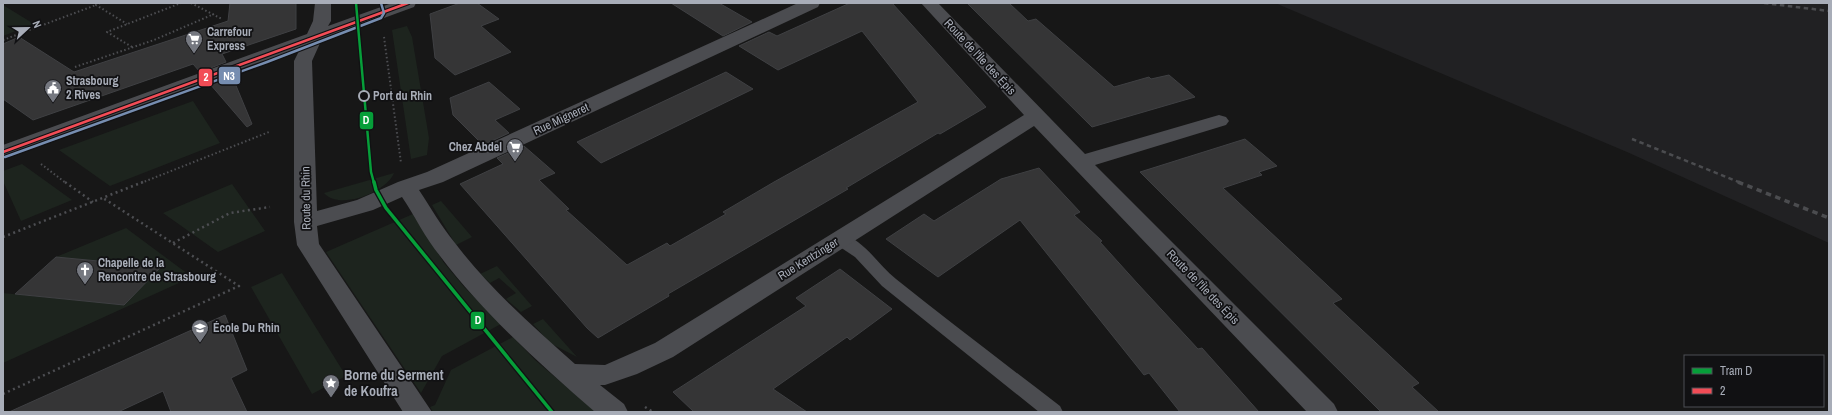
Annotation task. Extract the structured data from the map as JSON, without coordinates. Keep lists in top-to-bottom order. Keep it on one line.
{"streets":{"street":["Route de l'Île des Épis","Rue Migneret","Route du Rhin","Rue Kentzinger"]},"crossings":[["Route de l'Île des Épis","Rue Kentzinger"],["Rue Migneret","Route du Rhin"]],"places":{"supermarket":["Carrefour Express","Chez Abdel"],"other":["Port du Rhin"],"public building":["Strasbourg 2 Rives"],"church":["Chapelle de la Rencontre de Strasbourg"],"school or university":["École Du Rhin"],"place":["Borne du Serment de Koufra"]},"lines":["tram line D","transit line 2","transit line N3"],"legend":["Tram D","2"],"north":"right"}
